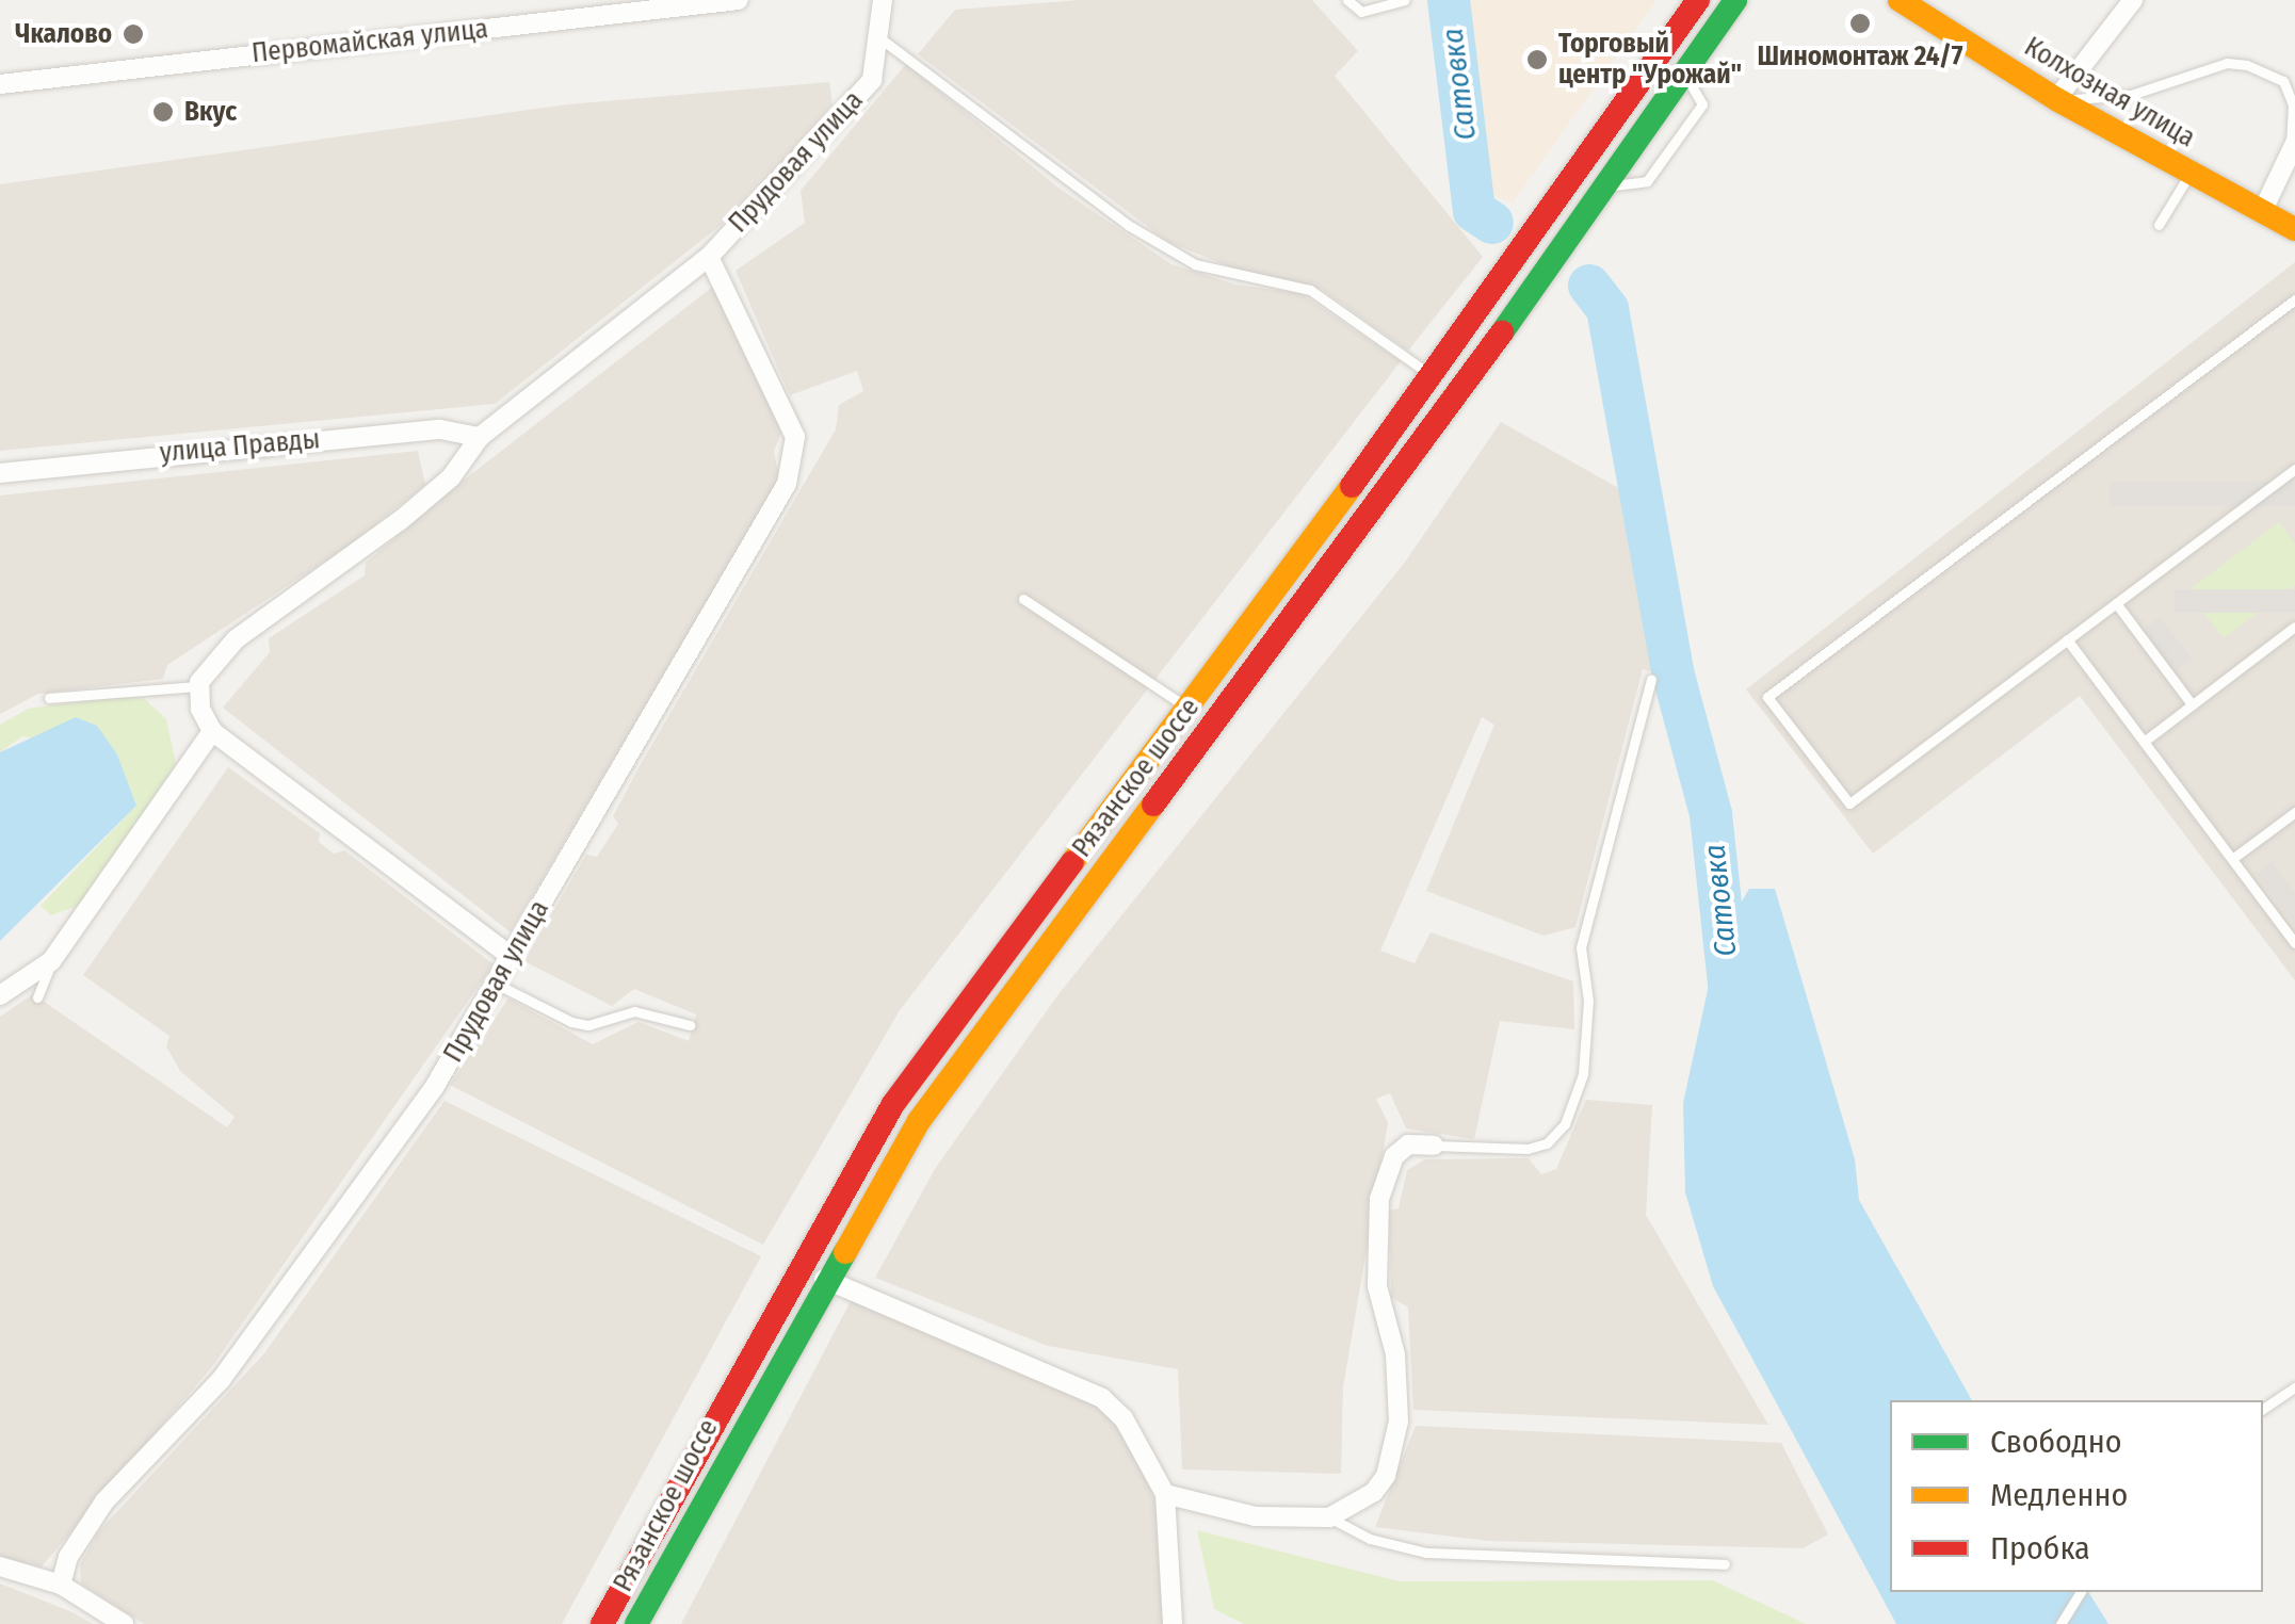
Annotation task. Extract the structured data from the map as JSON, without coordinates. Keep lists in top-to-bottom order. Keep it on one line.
{"streets":{"main road":["Колхозная улица","Рязанское шоссе"],"street":["Первомайская улица","Прудовая улица","улица Правды"]},"crossings":[["Прудовая улица","улица Правды"]],"water":["Сатовка"],"places":["Шиномонтаж 24/7","Чкалово","Торговый центр \"Урожай\"","Вкус"],"legend":["Свободно","Медленно","Пробка"]}
